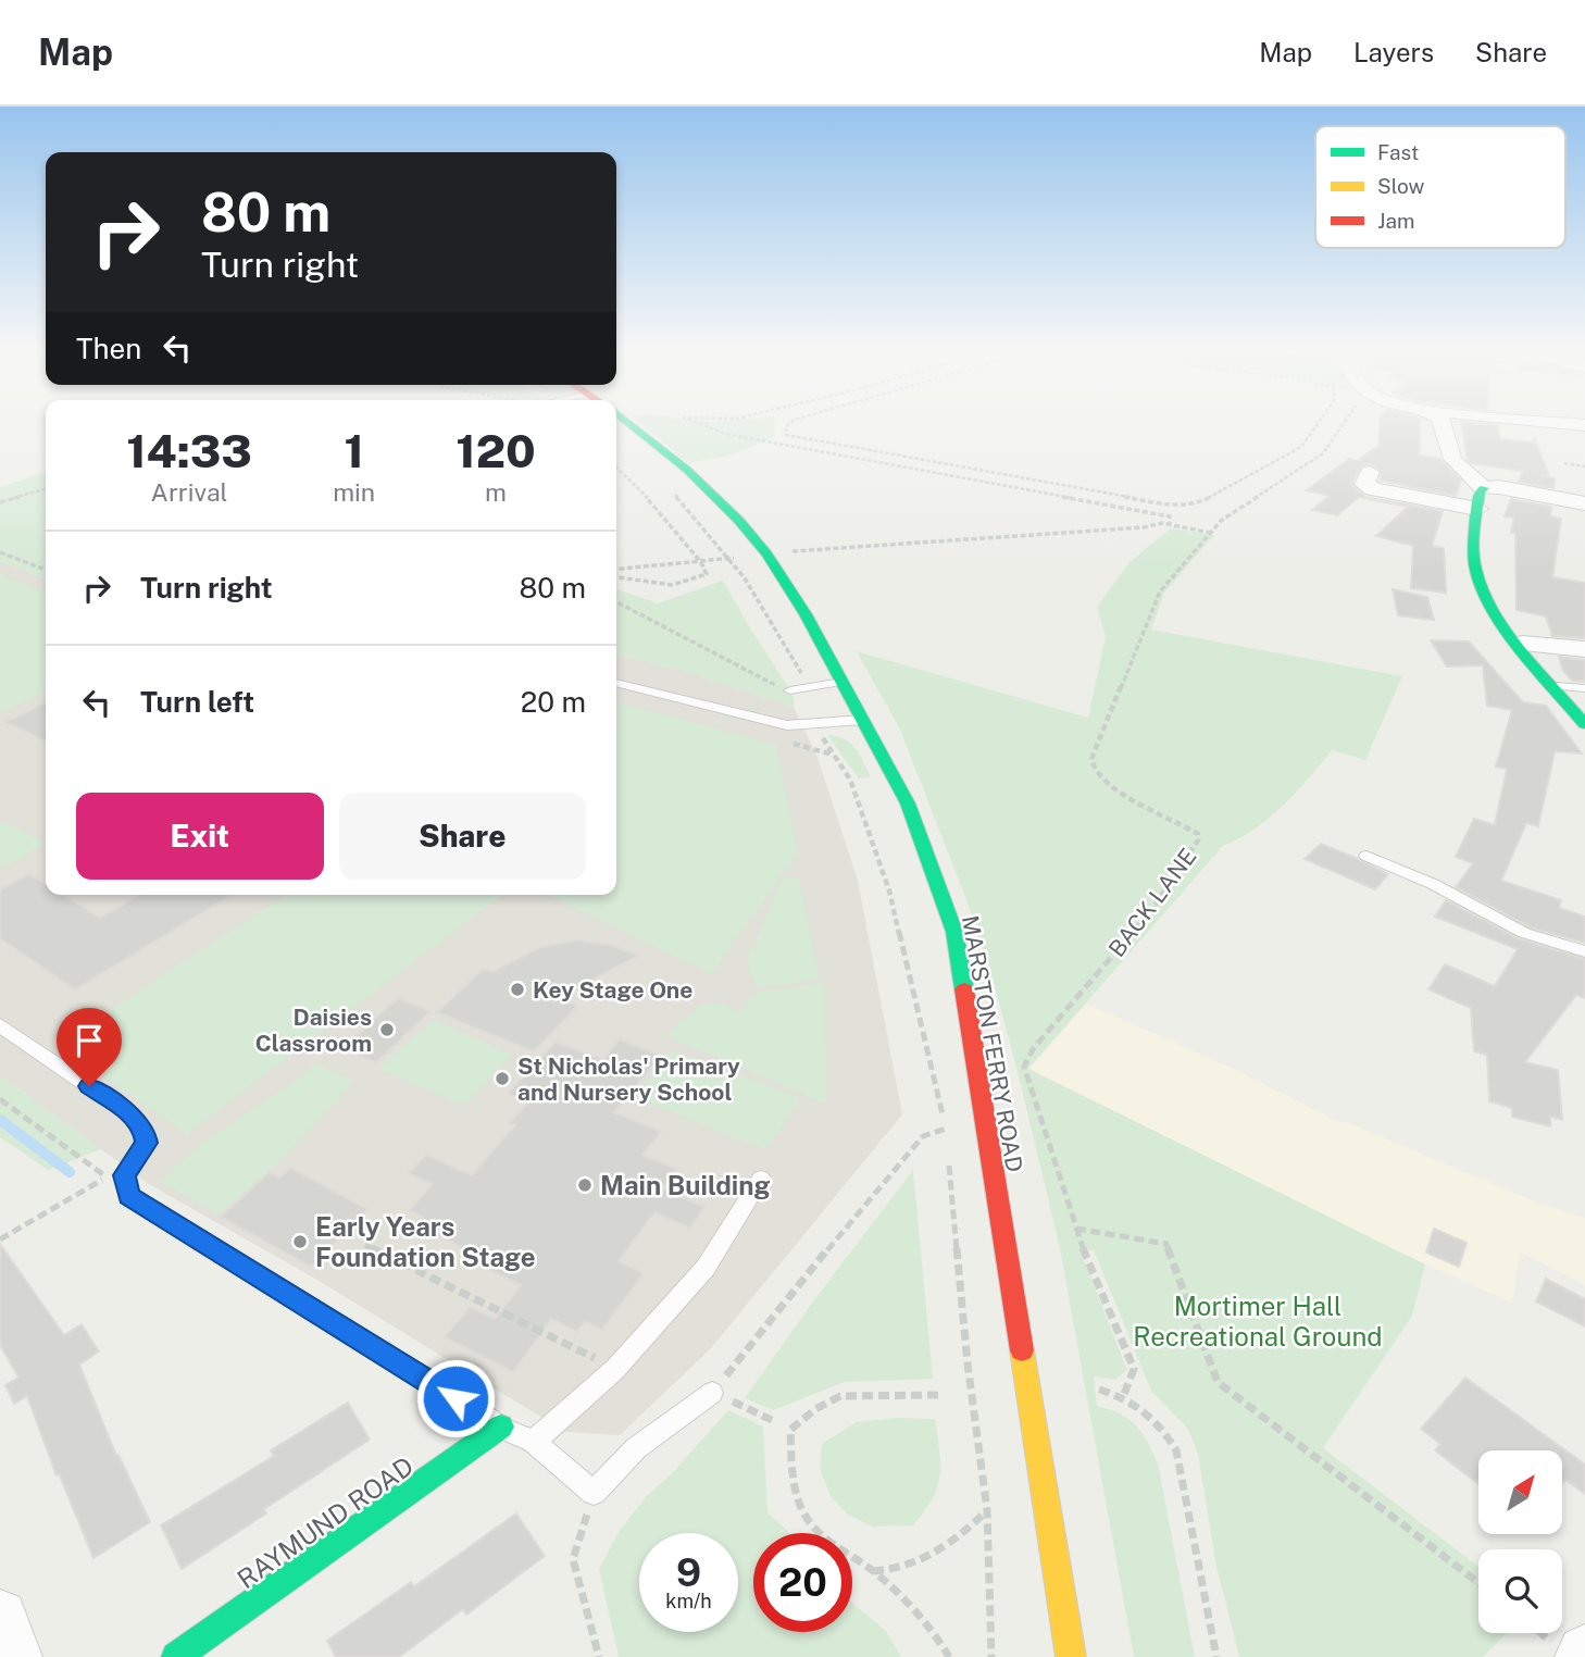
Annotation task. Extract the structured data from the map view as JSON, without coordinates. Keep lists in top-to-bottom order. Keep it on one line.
{"streets":{"main road":["MARSTON FERRY ROAD","RAYMUND ROAD"],"path":["BACK LANE"]},"parks":["Mortimer Hall Recreational Ground"],"places":["Key Stage One","Daisies Classroom","St Nicholas' Primary and Nursery School","Main Building","Early Years Foundation Stage"],"legend":["Fast","Slow","Jam"],"north":"top right","page":{"header":"Map","nav":["Map","Layers","Share"],"turn":["80 m","Turn right"],"then":"Then","eta":["14:33","Arrival","1","min","120","m"],"list":[{"name":"Turn right","value":"80 m"},{"name":"Turn left","value":"20 m"}],"buttons":["Exit","Share"],"speed":"9 km/h","limit":"20"}}
